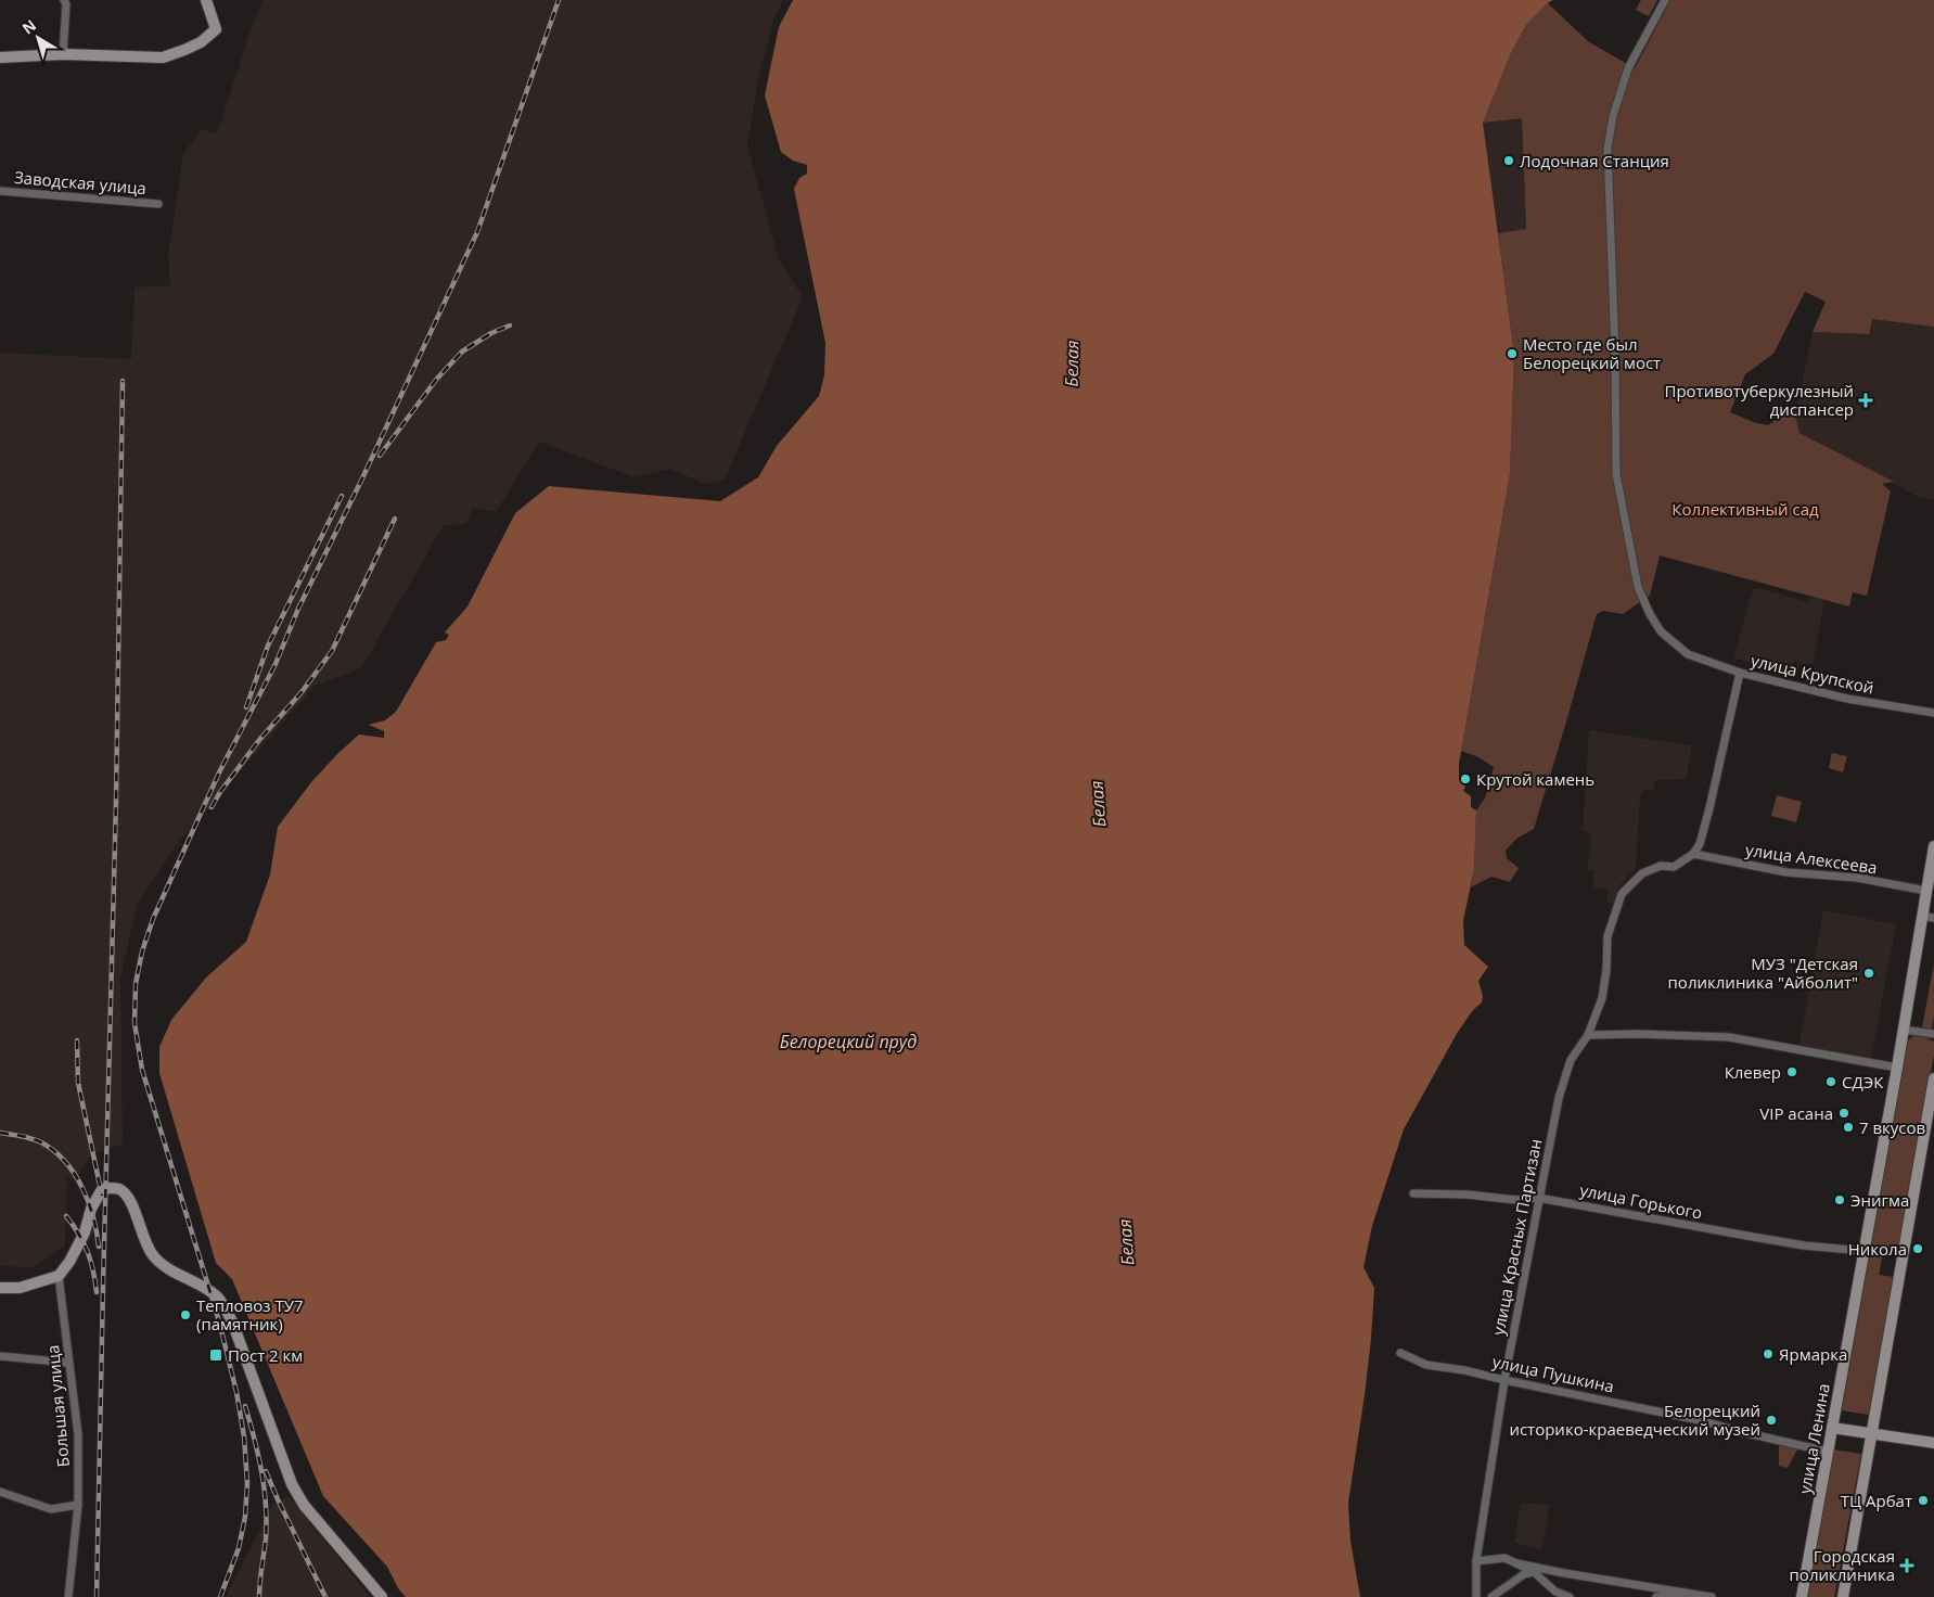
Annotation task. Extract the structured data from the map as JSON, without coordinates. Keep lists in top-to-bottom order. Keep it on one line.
{"streets":{"main road":["улица Ленина"],"street":["Заводская улица","улица Крупской","улица Алексеева","улица Горького","улица Красных Партизан","улица Пушкина","Большая улица"]},"crossings":[["улица Алексеева","улица Красных Партизан"],["улица Алексеева","улица Ленина"],["улица Горького","улица Красных Партизан"],["улица Горького","улица Ленина"],["улица Красных Партизан","улица Пушкина"],["улица Пушкина","улица Ленина"]],"water":["Белая","Белорецкий пруд"],"parks":["Коллективный сад"],"places":{"other":["Лодочная Станция","Место где был Белорецкий мост","Крутой камень","МУЗ \"Детская поликлиника \"Айболит\"","Клевер","СДЭК","VIP асана","7 вкусов","Энигма","Никола","Тепловоз ТУ7 (памятник)","Ярмарка","Белорецкий историко-краеведческий музей","ТЦ Арбат"],"health":["Противотуберкулезный диспансер","Городская поликлиника"],"transit":["Пост 2 км"]},"north":"top left"}
